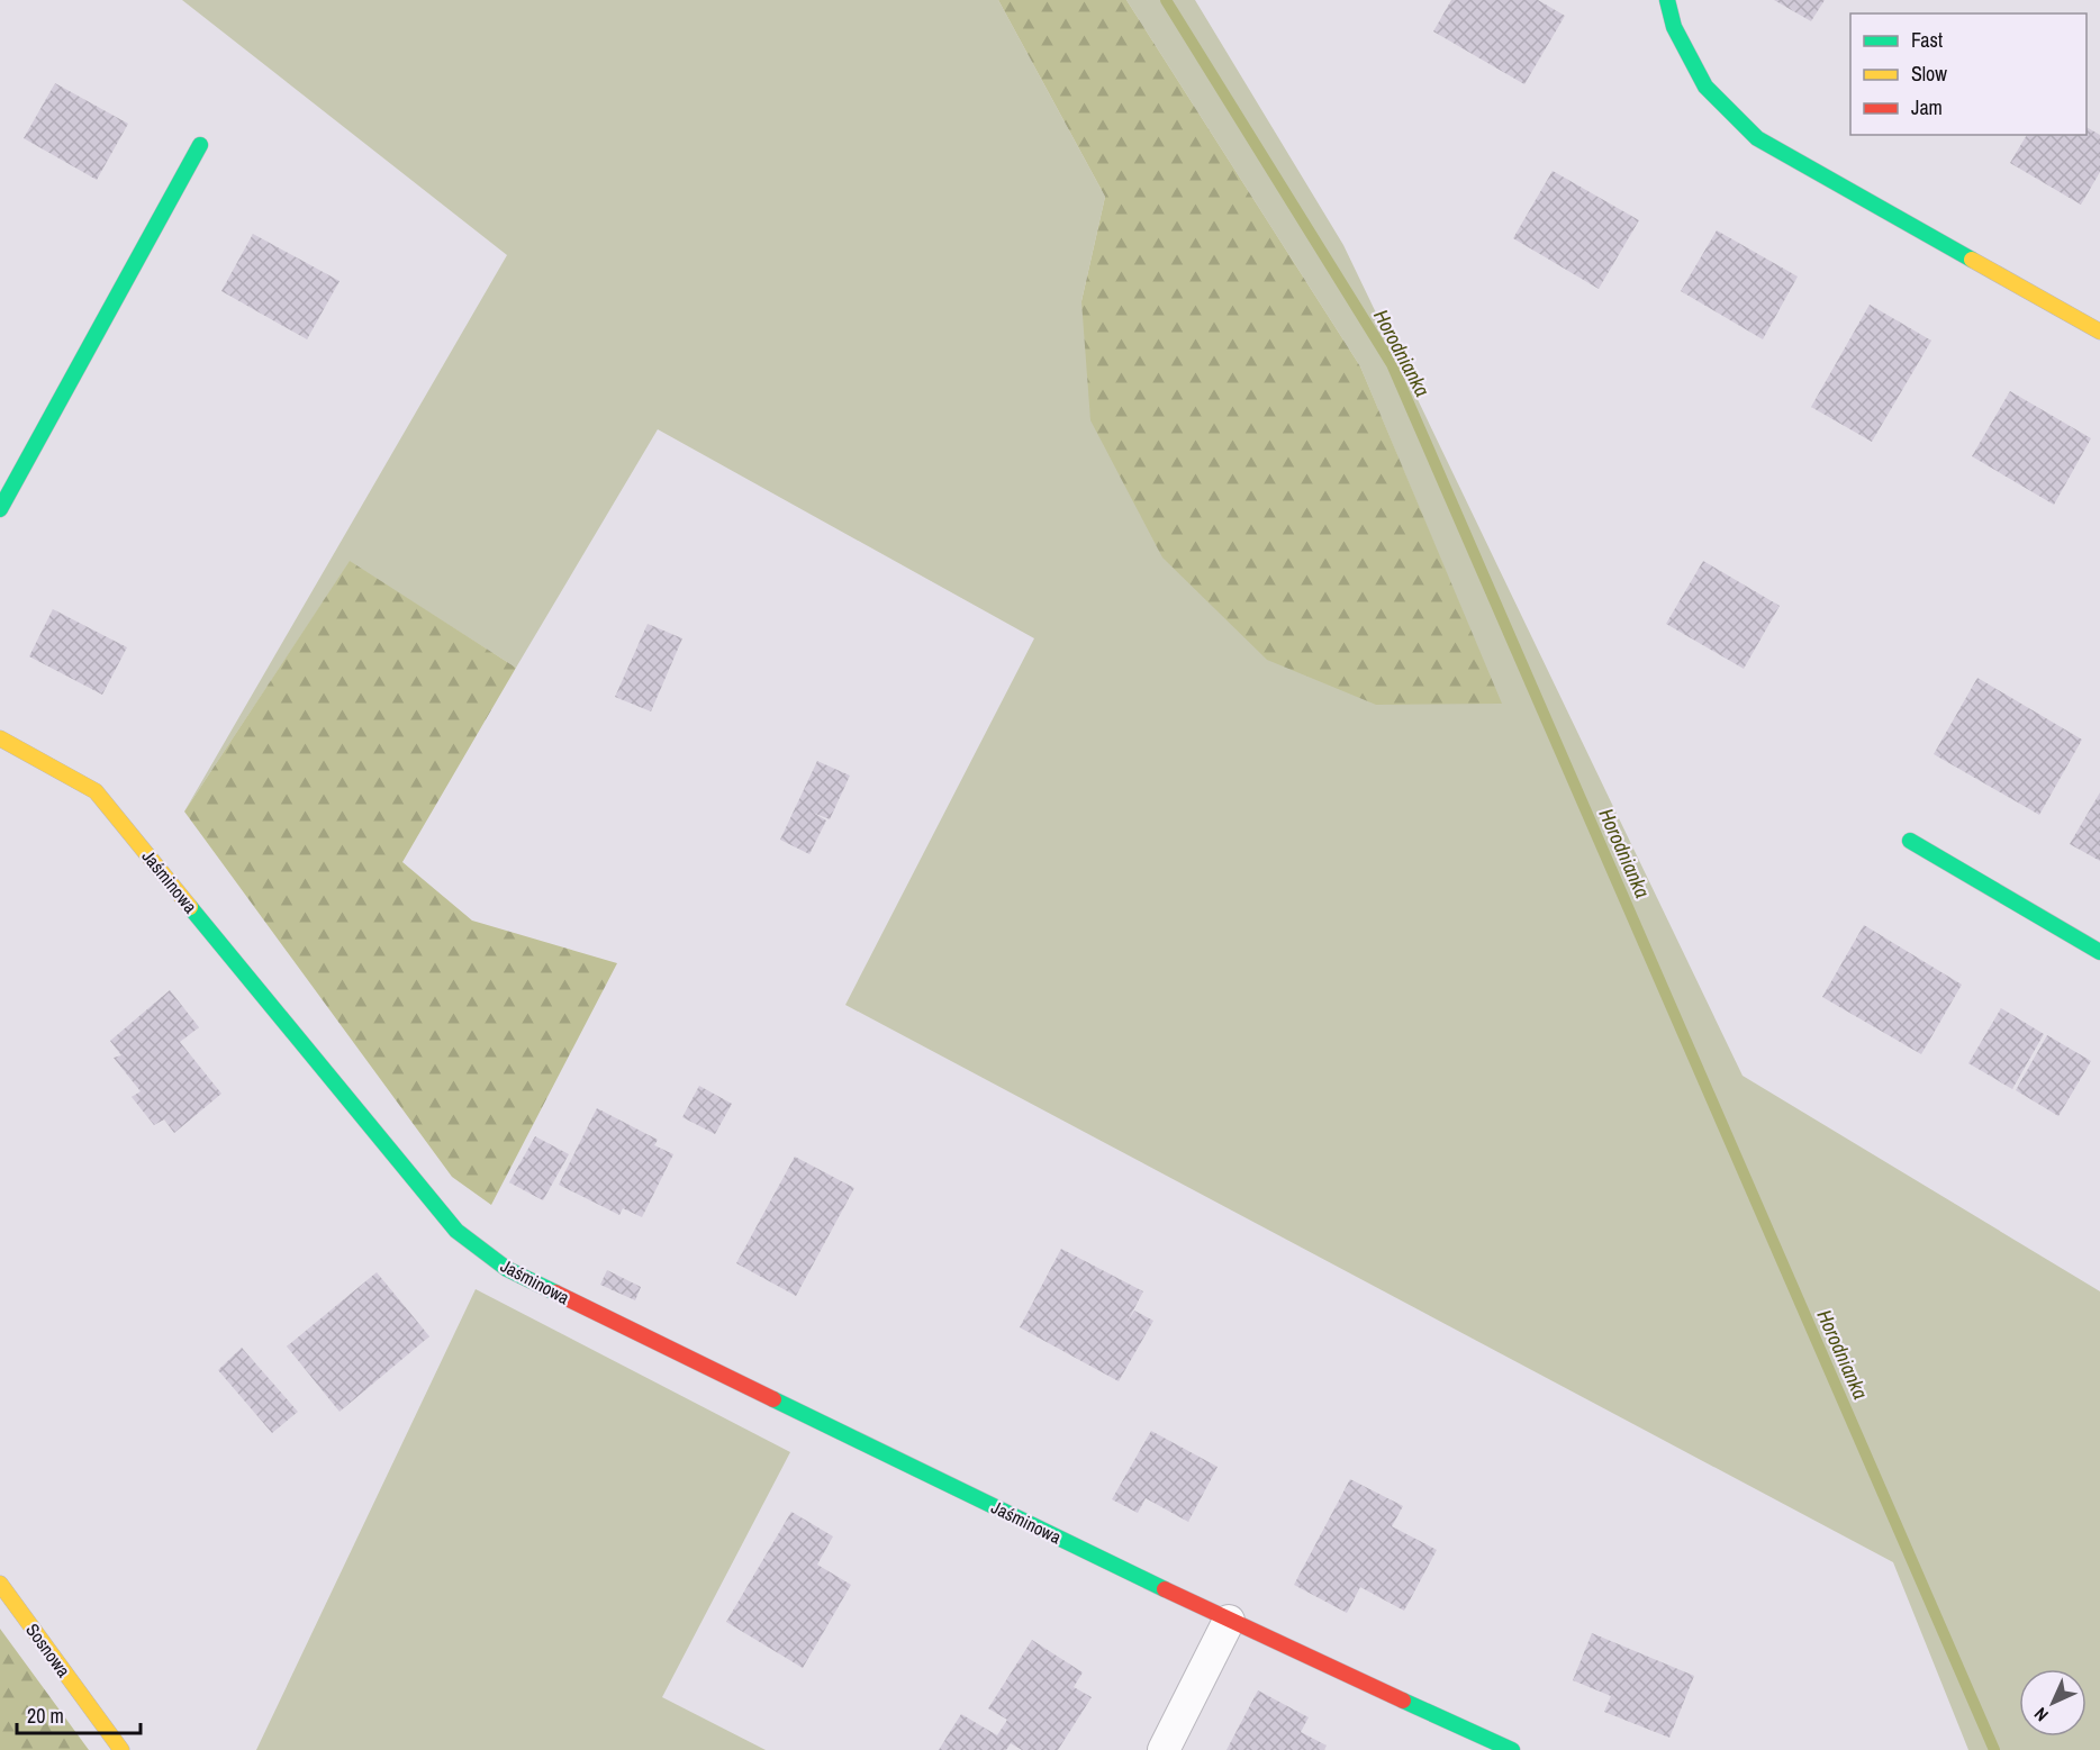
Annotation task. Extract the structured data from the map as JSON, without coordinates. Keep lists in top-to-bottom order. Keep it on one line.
{"streets":{"street":["Jaśminowa","Sosnowa"]},"water":["Horodnianka"],"legend":["Fast","Slow","Jam"],"scale_bar":"20 m","north":"bottom left"}
